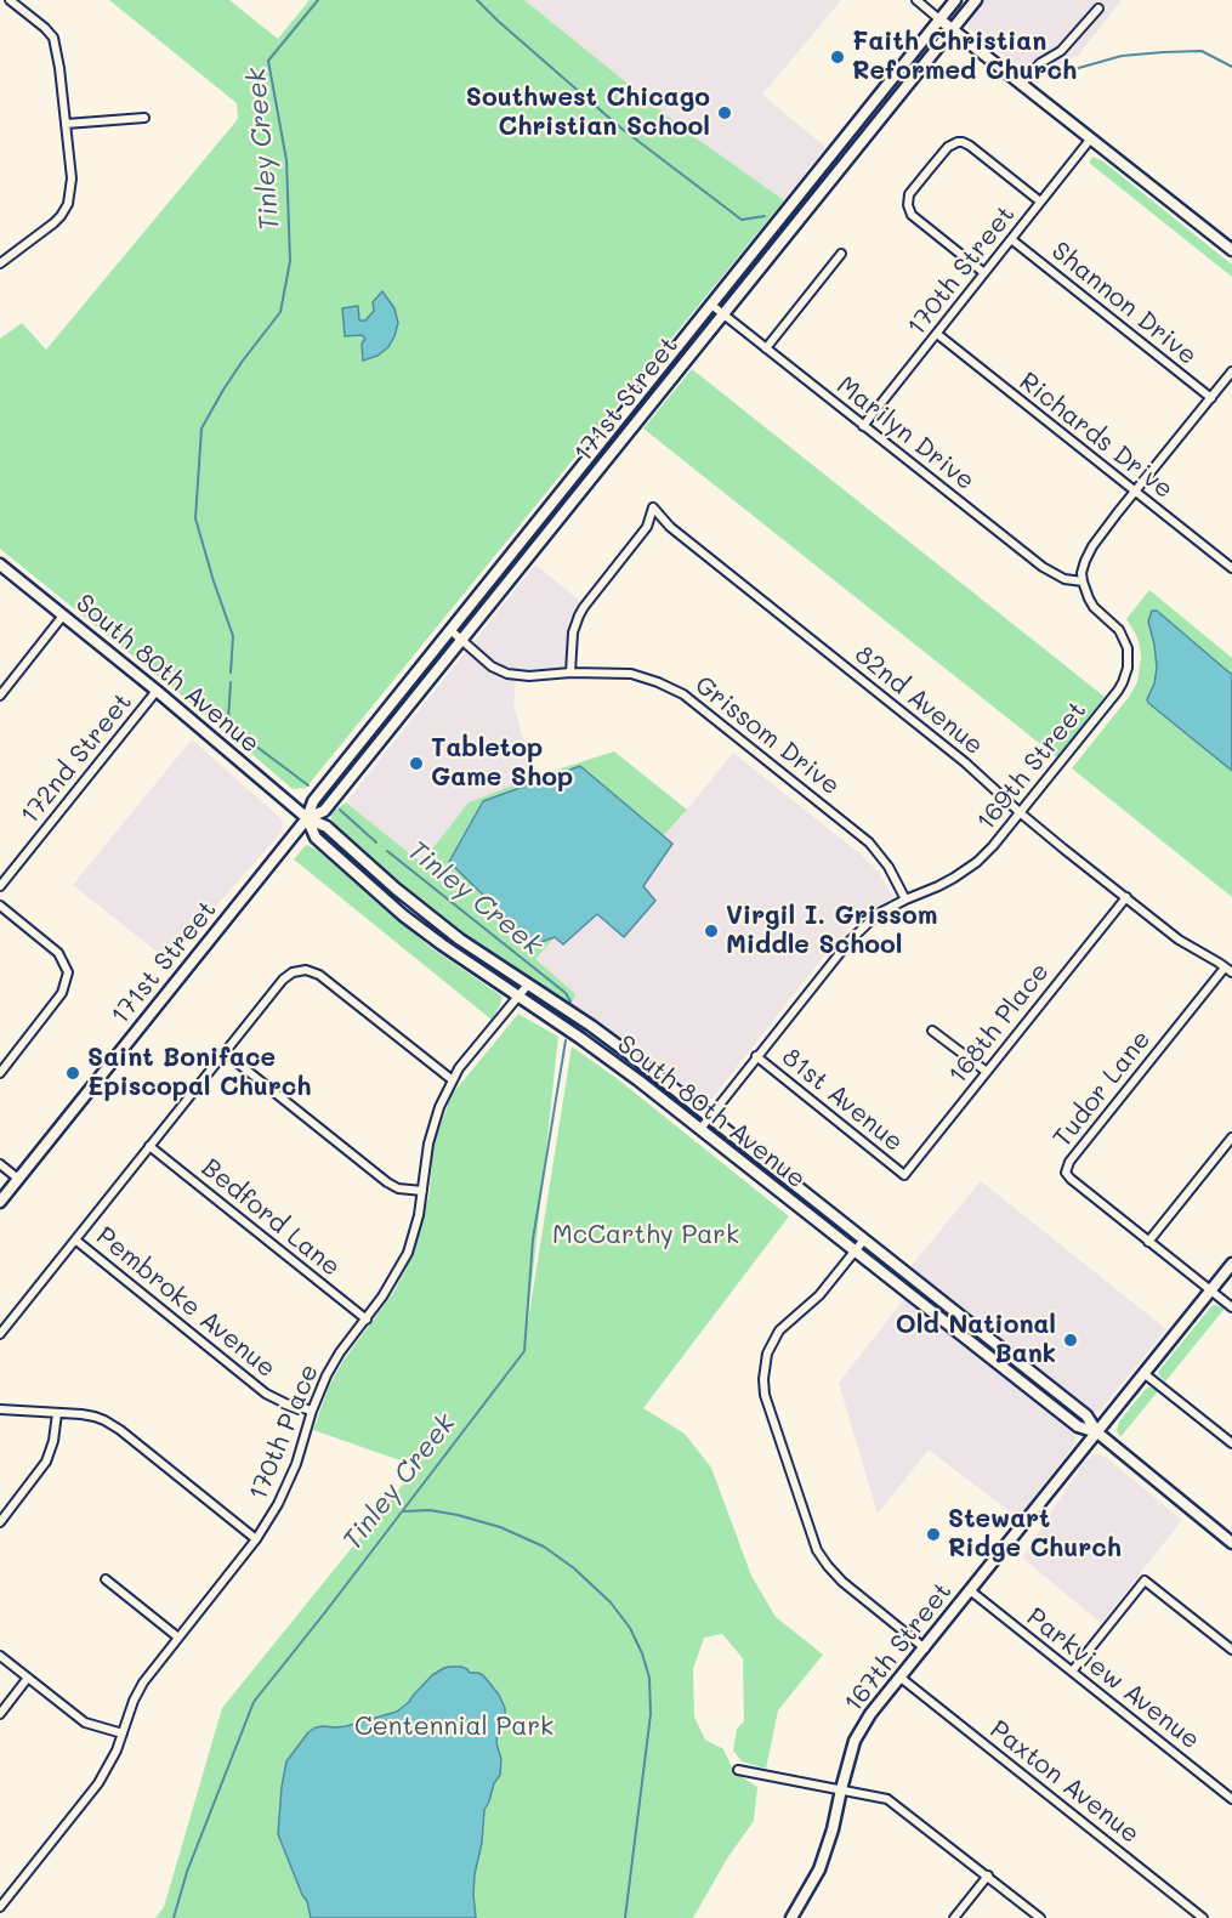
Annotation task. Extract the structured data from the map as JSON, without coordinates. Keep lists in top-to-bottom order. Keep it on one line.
{"streets":{"street":["170th Street","Shannon Drive","171st Street","Marilyn Drive","Richards Drive","South 80th Avenue","82nd Avenue","Grissom Drive","172nd Street","169th Street","168th Place","Tudor Lane","81st Avenue","Bedford Lane","Pembroke Avenue","170th Place","167th Street","Parkview Avenue","Paxton Avenue"]},"crossings":[["170th Street","Shannon Drive"],["170th Street","Marilyn Drive"],["170th Street","Richards Drive"],["171st Street","Marilyn Drive"],["171st Street","South 80th Avenue"],["171st Street","Grissom Drive"],["Marilyn Drive","169th Street"],["South 80th Avenue","172nd Street"],["South 80th Avenue","169th Street"],["South 80th Avenue","170th Place"],["South 80th Avenue","167th Street"],["82nd Avenue","Grissom Drive"],["82nd Avenue","169th Street"],["82nd Avenue","168th Place"],["82nd Avenue","Tudor Lane"],["Grissom Drive","169th Street"],["169th Street","81st Avenue"],["168th Place","81st Avenue"],["Tudor Lane","167th Street"],["Bedford Lane","170th Place"],["Pembroke Avenue","170th Place"],["167th Street","Parkview Avenue"],["167th Street","Paxton Avenue"]],"water":["Tinley Creek"],"parks":["McCarthy Park","Centennial Park"],"places":["Faith Christian Reformed Church","Southwest Chicago Christian School","Tabletop Game Shop","Virgil I. Grissom Middle School","Saint Boniface Episcopal Church","Old National Bank","Stewart Ridge Church"]}
